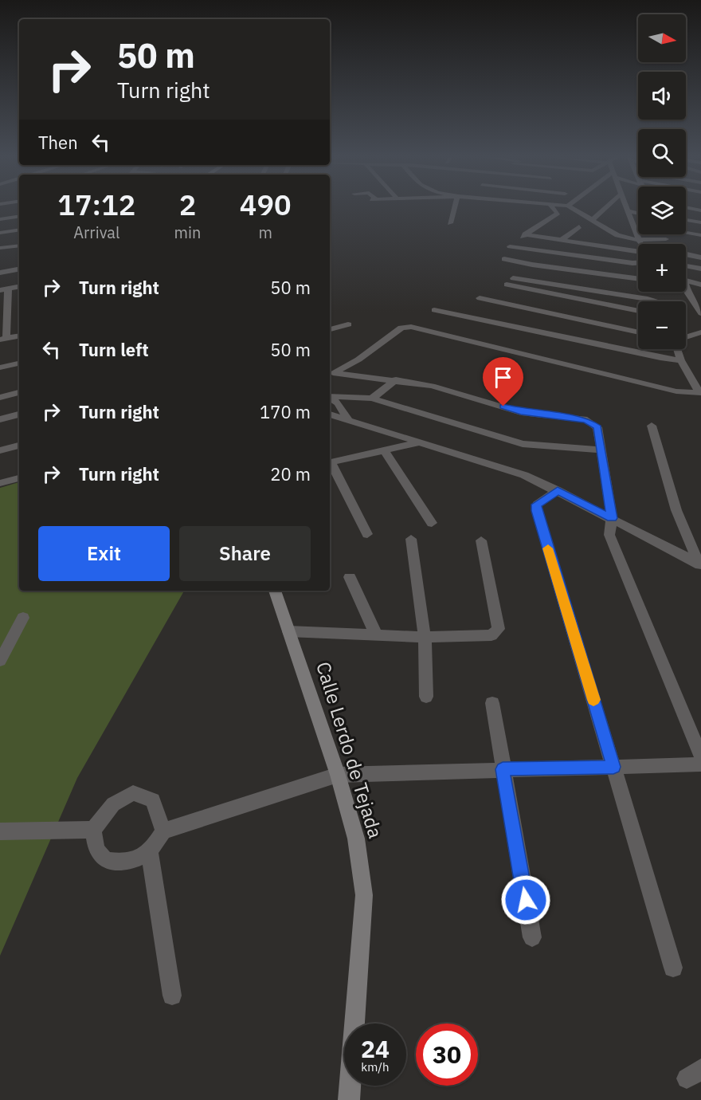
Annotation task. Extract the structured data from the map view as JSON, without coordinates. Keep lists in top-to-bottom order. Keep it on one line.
{"streets":{"main road":["Calle Lerdo de Tejada"]},"north":"right","page":{"map_buttons":["+","−"],"turn":["50 m","Turn right"],"then":"Then","eta":["17:12","Arrival","2","min","490","m"],"list":[{"name":"Turn right","value":"50 m"},{"name":"Turn left","value":"50 m"},{"name":"Turn right","value":"170 m"},{"name":"Turn right","value":"20 m"}],"buttons":["Exit","Share"],"speed":"24 km/h","limit":"30"}}
